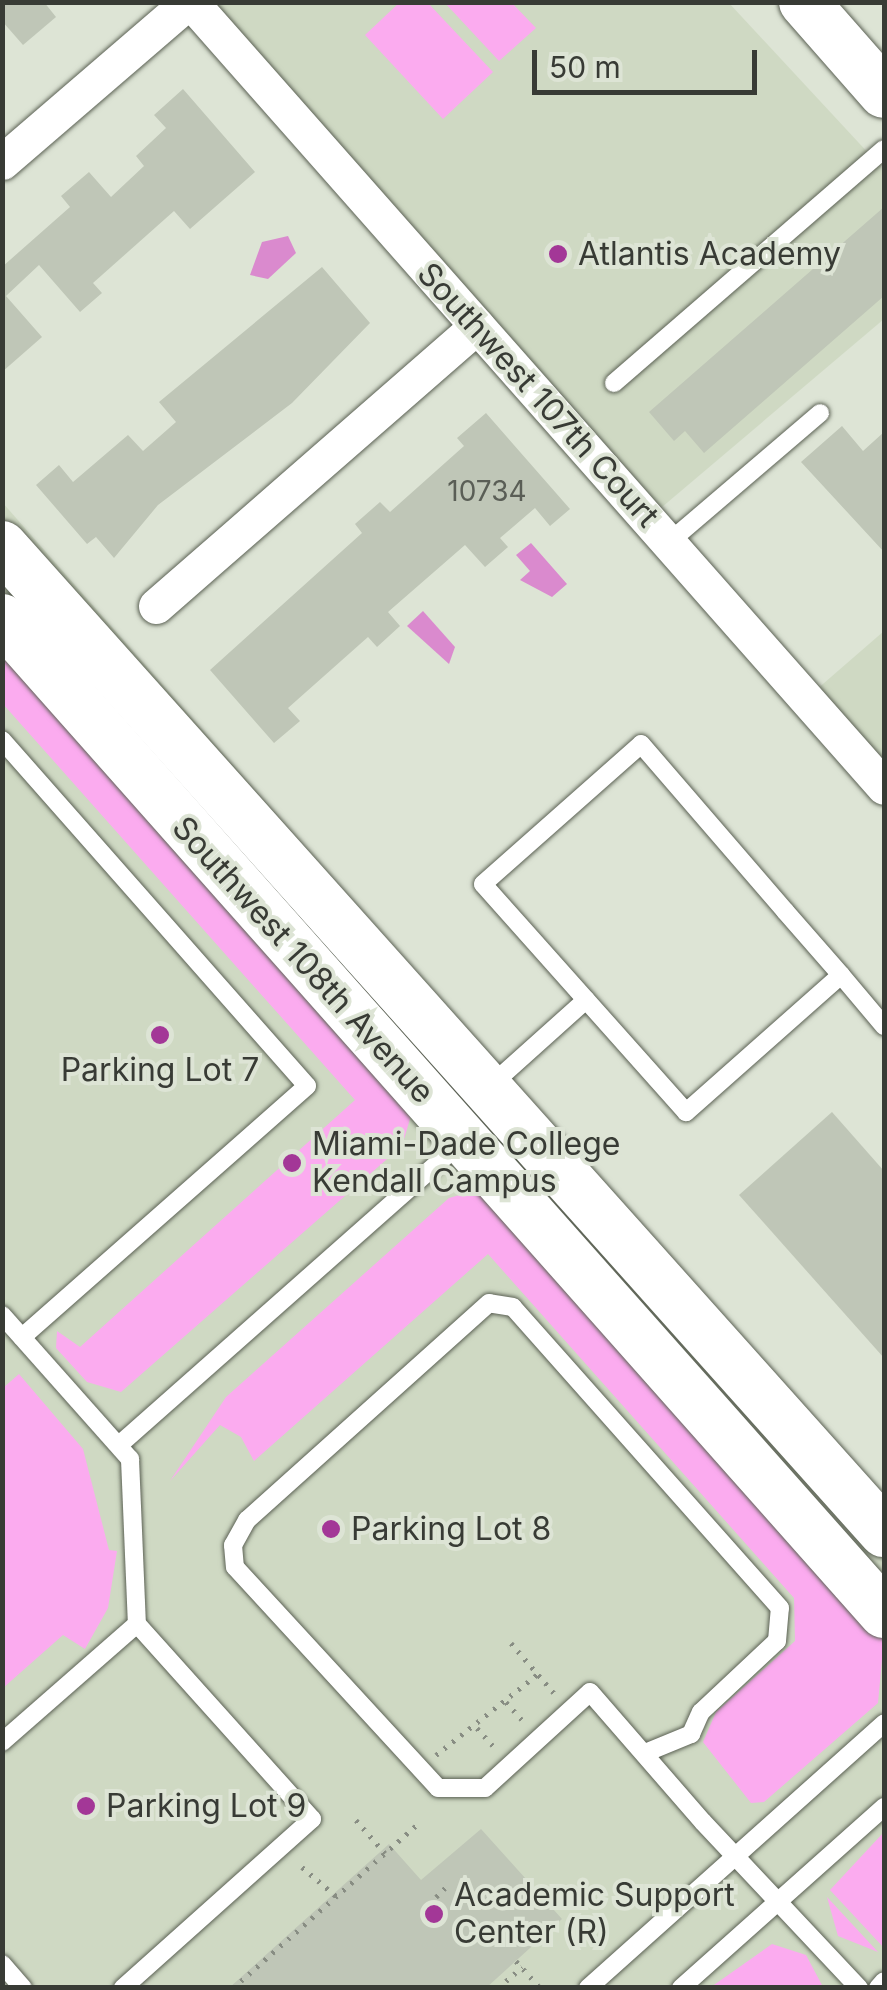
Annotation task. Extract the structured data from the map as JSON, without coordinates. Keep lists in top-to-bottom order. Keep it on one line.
{"streets":{"street":["Southwest 107th Court","Southwest 108th Avenue"]},"places":["Atlantis Academy","Parking Lot 7","Miami-Dade College Kendall Campus","Parking Lot 8","Parking Lot 9","Academic Support Center (R)"],"house_numbers":["10734"],"scale_bar":"50 m"}
